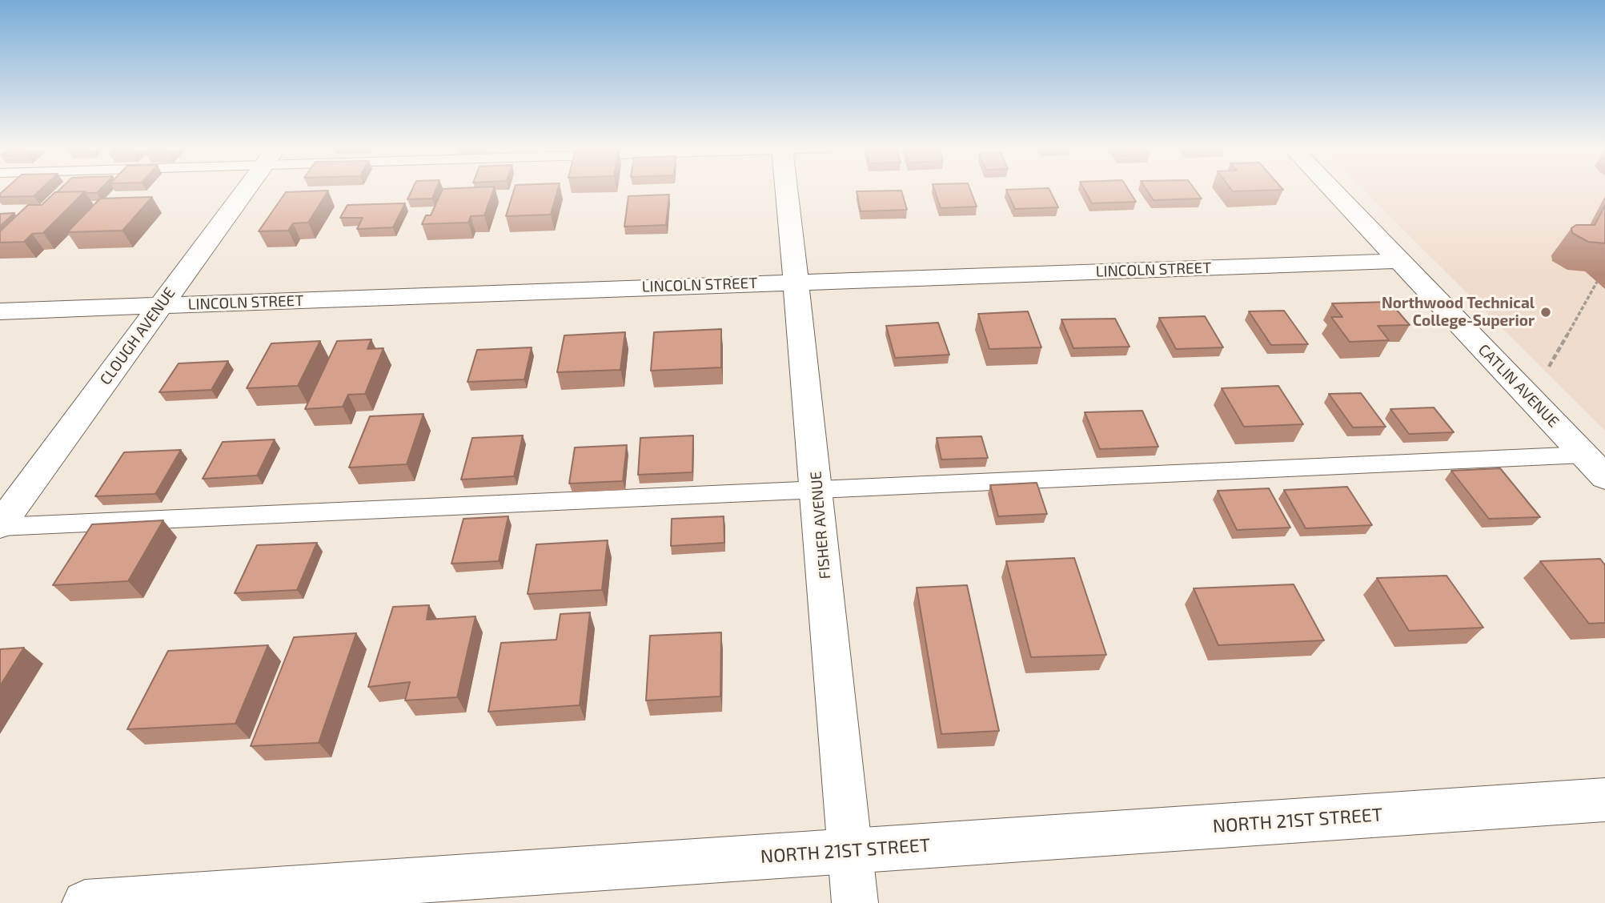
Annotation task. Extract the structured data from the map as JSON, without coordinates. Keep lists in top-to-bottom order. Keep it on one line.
{"streets":{"street":["LINCOLN STREET","CLOUGH AVENUE","CATLIN AVENUE","FISHER AVENUE","NORTH 21ST STREET"]},"crossings":[["LINCOLN STREET","CLOUGH AVENUE"],["LINCOLN STREET","CATLIN AVENUE"],["LINCOLN STREET","FISHER AVENUE"],["FISHER AVENUE","NORTH 21ST STREET"]],"places":["Northwood Technical College-Superior"]}
